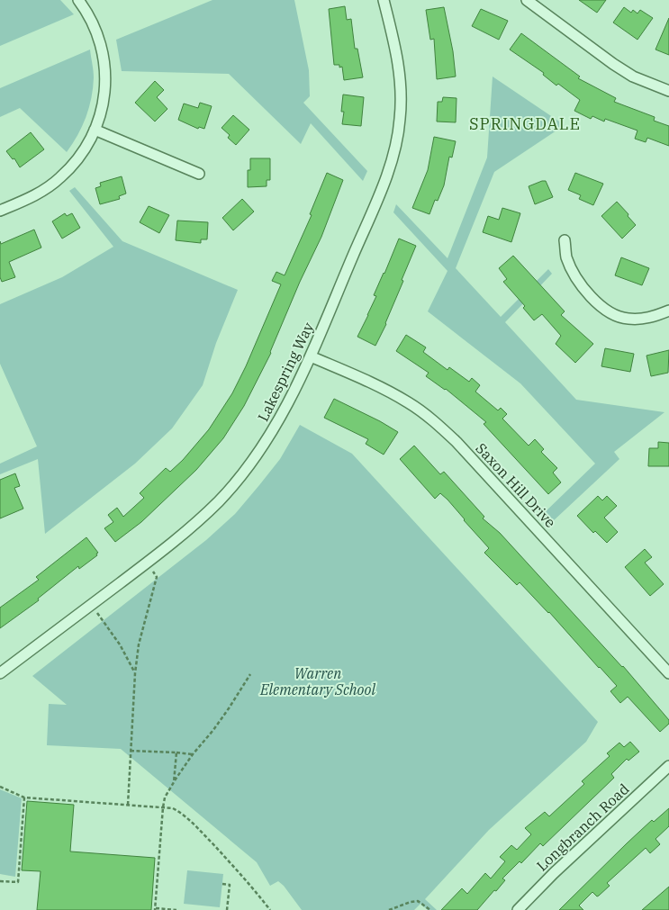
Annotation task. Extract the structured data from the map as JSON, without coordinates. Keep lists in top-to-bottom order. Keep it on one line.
{"streets":{"street":["Lakespring Way","Saxon Hill Drive","Longbranch Road"]},"crossings":[["Lakespring Way","Saxon Hill Drive"]],"districts":["SPRINGDALE"],"parks":["Warren Elementary School"]}
